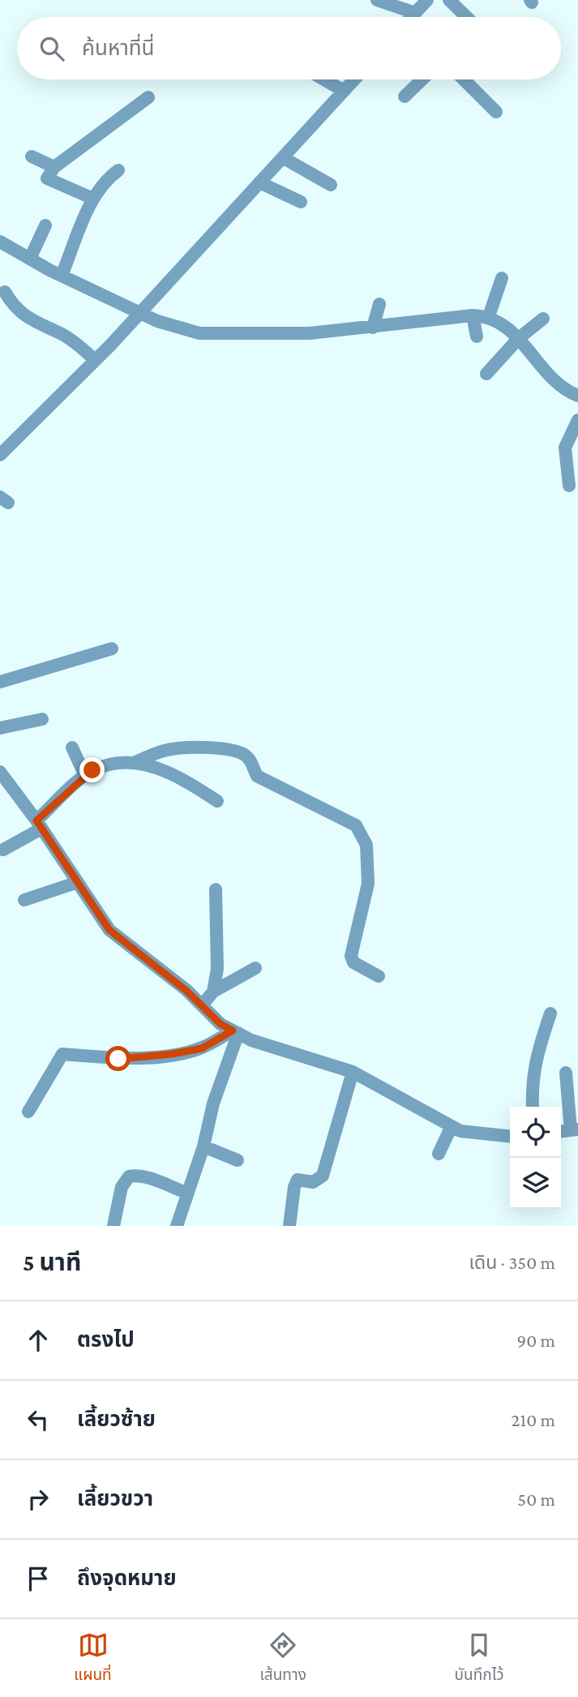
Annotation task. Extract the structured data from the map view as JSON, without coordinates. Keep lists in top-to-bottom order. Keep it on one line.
{"page":{"search":"ค้นหาที่นี่","heading":["5 นาที","เดิน · 350 m"],"list":[["ตรงไป","90 m"],["เลี้ยวซ้าย","210 m"],["เลี้ยวขวา","50 m"],"ถึงจุดหมาย"],"nav":["แผนที่","เส้นทาง","บันทึกไว้"]}}
